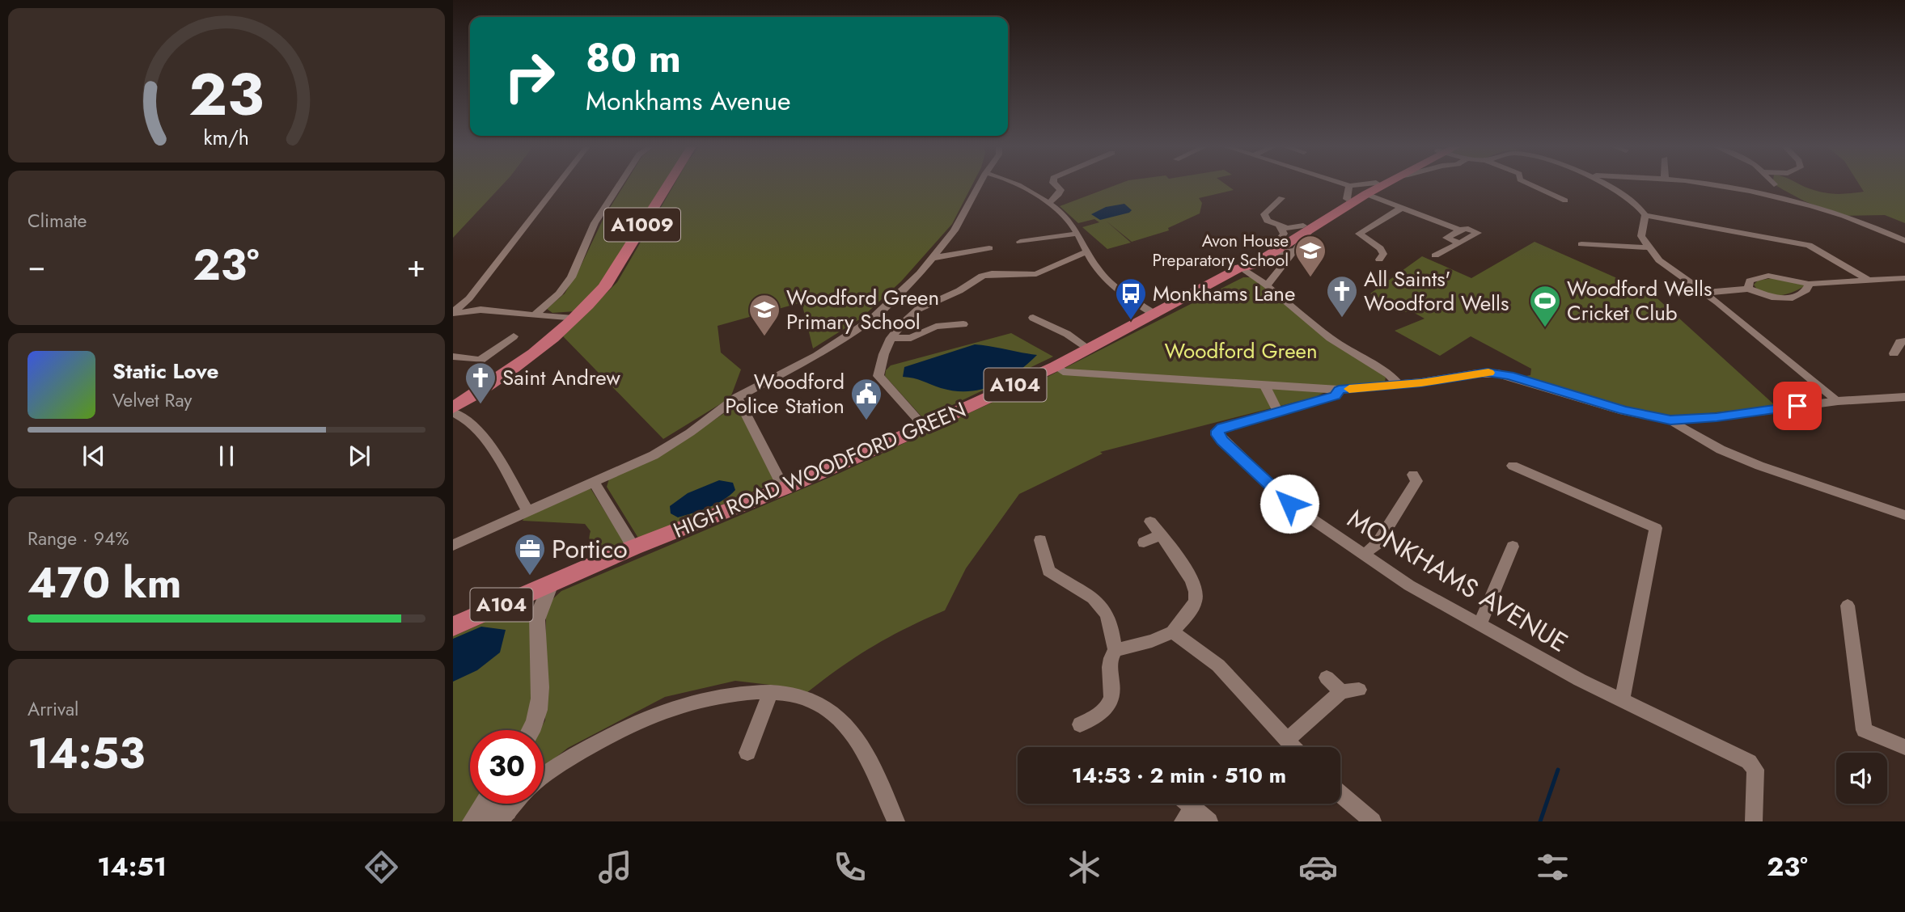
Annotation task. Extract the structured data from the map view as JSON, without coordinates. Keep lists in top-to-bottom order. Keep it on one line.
{"streets":{"main road":["A1009","A104","HIGH ROAD WOODFORD GREEN"],"street":["MONKHAMS AVENUE"]},"parks":["Woodford Green"],"places":{"school or university":["Avon House Preparatory School","Woodford Green Primary School"],"church":["All Saints' Woodford Wells","Saint Andrew"],"bus stop":["Monkhams Lane"],"sports":["Woodford Wells Cricket Club"],"public building":["Woodford Police Station"],"office":["Portico"]},"page":{"turn":["80 m","Monkhams Avenue"],"tile":["Climate",["Range · 94%","470 km"],["Arrival","14:53"]],"heat":["−","23°","+"],"song":["Static Love","Velvet Ray"],"limit":"30","trip":"14:53 · 2 min · 510 m","tabs":["14:51","23°"],"gauge":["23","km/h"]}}
